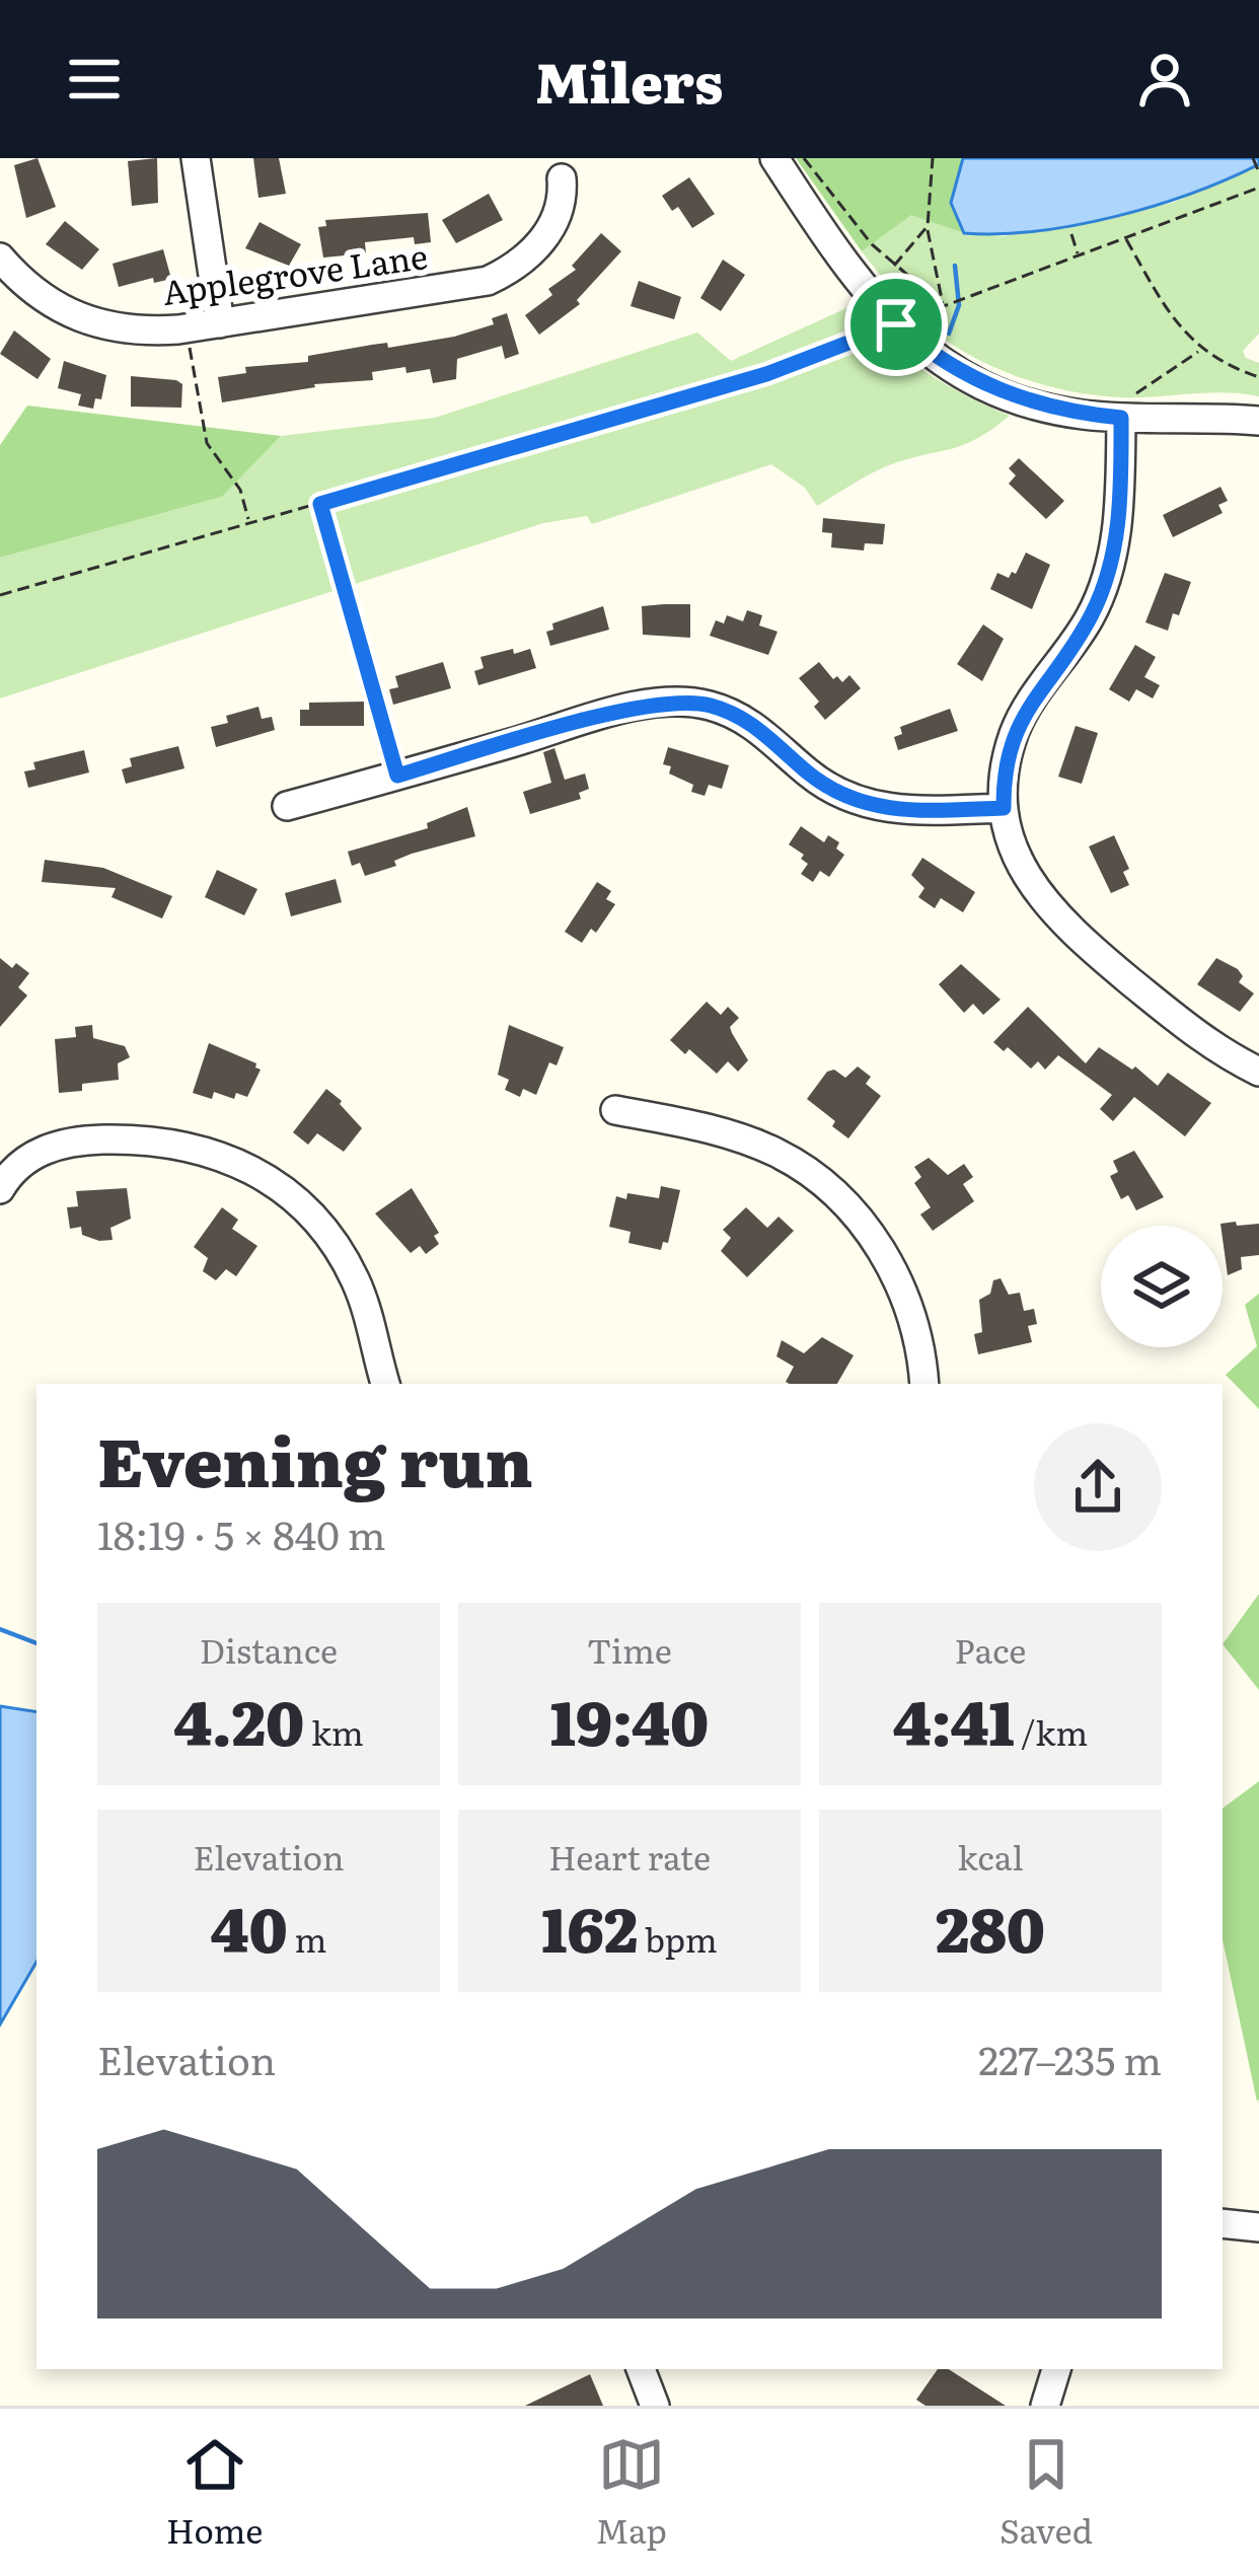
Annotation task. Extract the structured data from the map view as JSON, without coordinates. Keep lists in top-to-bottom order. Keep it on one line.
{"streets":{"street":["Applegrove Lane"]},"page":{"header":"Milers","heading":["Evening run","18:19 · 5 × 840 m"],"stats":[["Distance","4.20 km"],["Time","19:40"],["Pace","4:41 /km"],["Elevation","40 m"],["Heart rate","162 bpm"],["kcal","280"]],"chart":["Elevation","227–235 m"],"tabs":["Home","Map","Saved"]}}
